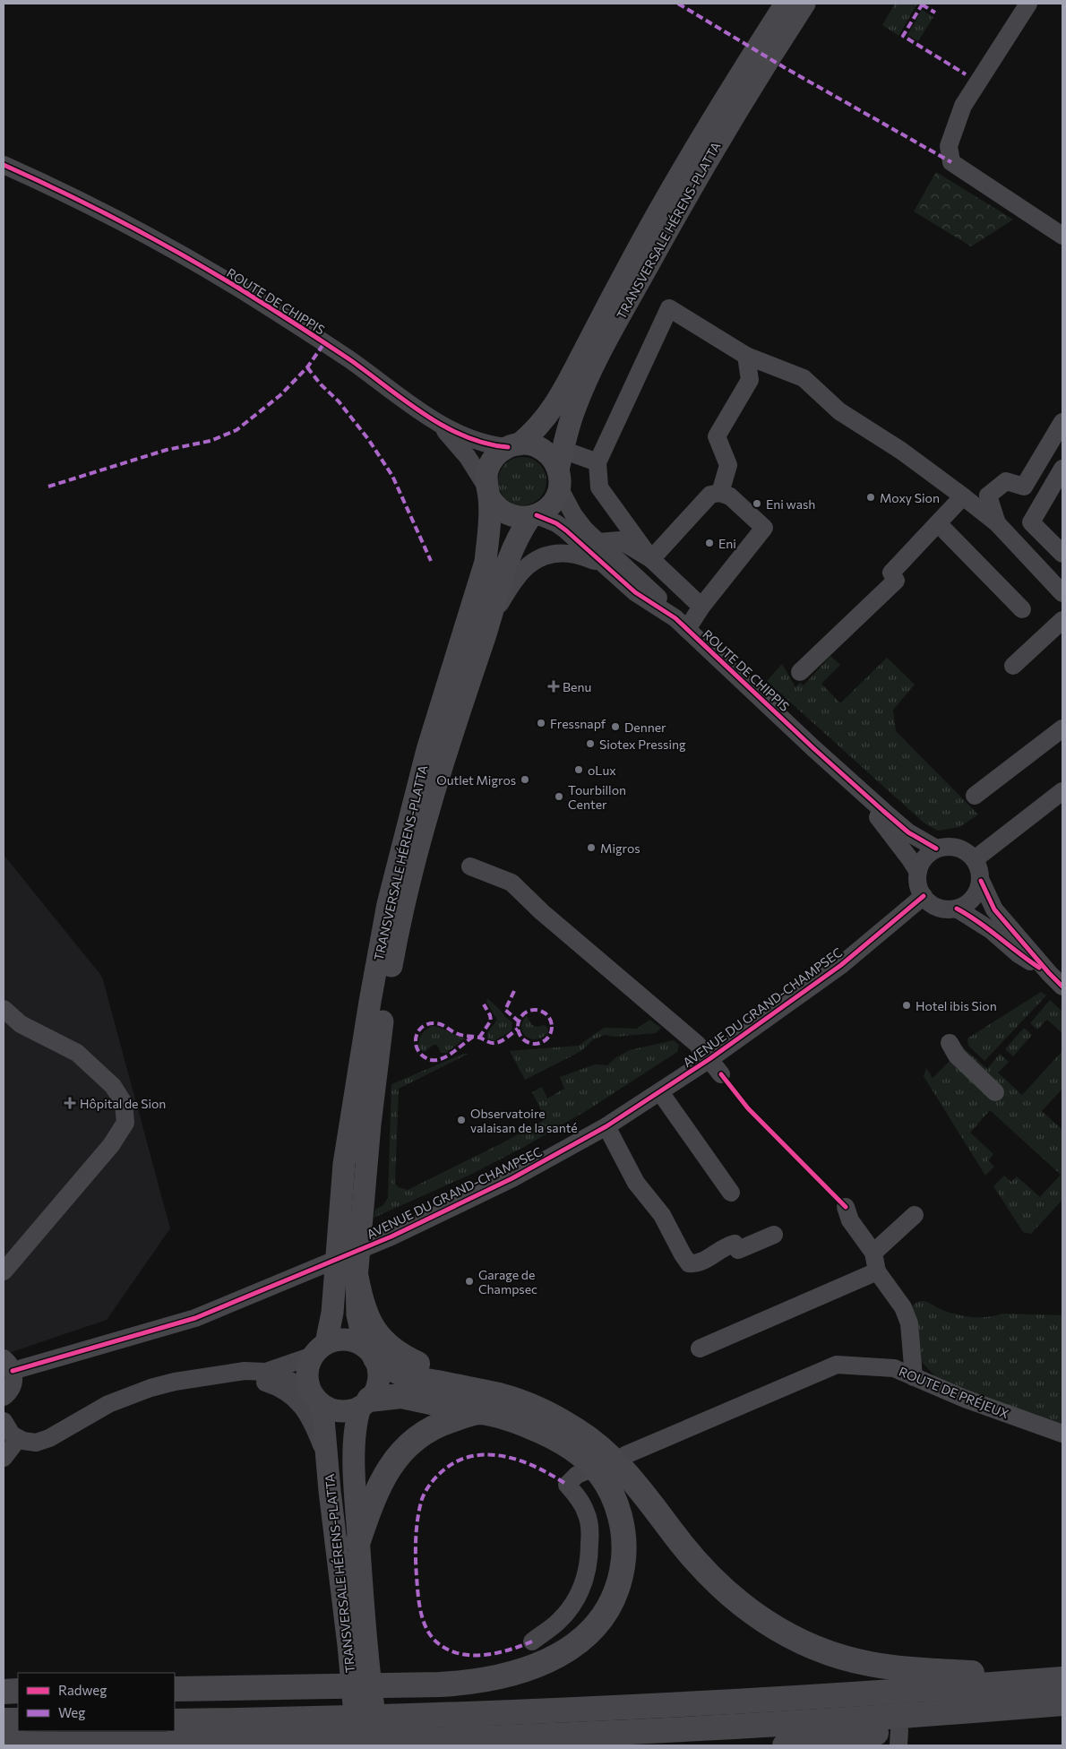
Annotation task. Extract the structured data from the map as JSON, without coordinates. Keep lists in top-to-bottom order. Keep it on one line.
{"streets":{"main road":["TRANSVERSALE HÉRENS-PLATTA"],"street":["ROUTE DE CHIPPIS","AVENUE DU GRAND-CHAMPSEC","ROUTE DE PRÉJEUX"]},"crossings":[["TRANSVERSALE HÉRENS-PLATTA","ROUTE DE CHIPPIS"],["ROUTE DE CHIPPIS","AVENUE DU GRAND-CHAMPSEC"]],"places":{"other":["Moxy Sion","Eni wash","Eni","Fressnapf","Denner","Siotex Pressing","oLux","Outlet Migros","Tourbillon Center","Migros","Hotel ibis Sion","Observatoire valaisan de la santé","Garage de Champsec"],"health":["Benu","Hôpital de Sion"]},"legend":["Radweg","Weg"]}
